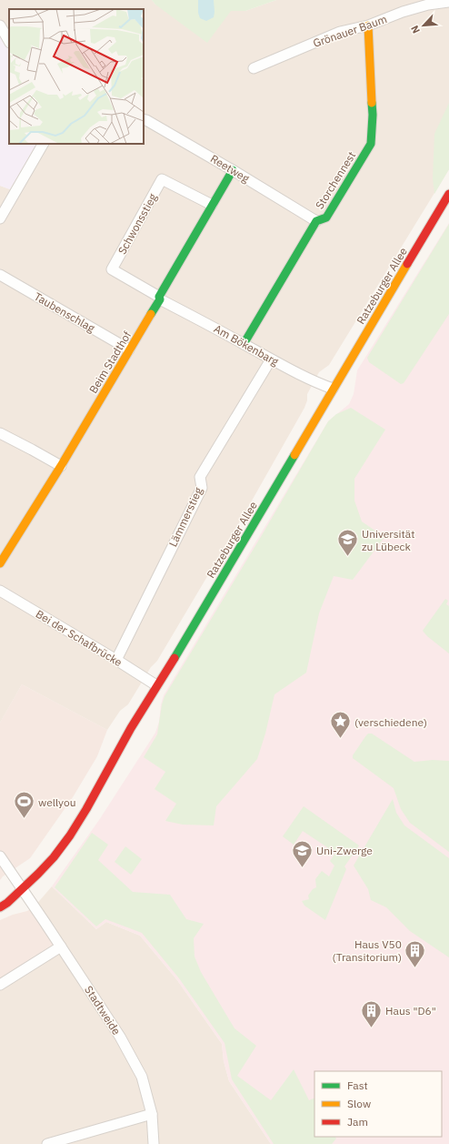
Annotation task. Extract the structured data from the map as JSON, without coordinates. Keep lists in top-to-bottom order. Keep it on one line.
{"streets":{"main road":["Storchennest","Ratzeburger Allee","Beim Stadthof"],"street":["Grönauer Baum","Reetweg","Schwonsstieg","Taubenschlag","Am Bökenbarg","Lämmerstieg","Bei der Schafbrücke","Stadtweide"]},"crossings":[["Grönauer Baum","Storchennest"],["Reetweg","Storchennest"],["Reetweg","Beim Stadthof"],["Storchennest","Am Bökenbarg"],["Schwonsstieg","Am Bökenbarg"],["Schwonsstieg","Beim Stadthof"],["Ratzeburger Allee","Am Bökenbarg"],["Ratzeburger Allee","Bei der Schafbrücke"],["Ratzeburger Allee","Stadtweide"],["Taubenschlag","Beim Stadthof"],["Am Bökenbarg","Beim Stadthof"],["Am Bökenbarg","Lämmerstieg"],["Lämmerstieg","Bei der Schafbrücke"]],"places":{"school or university":["Universität zu Lübeck","Uni-Zwerge"],"place":["(verschiedene)"],"sports":["wellyou"],"building":["Haus V50 (Transitorium)","Haus \"D6\""]},"legend":["Fast","Slow","Jam"],"north":"bottom left"}
